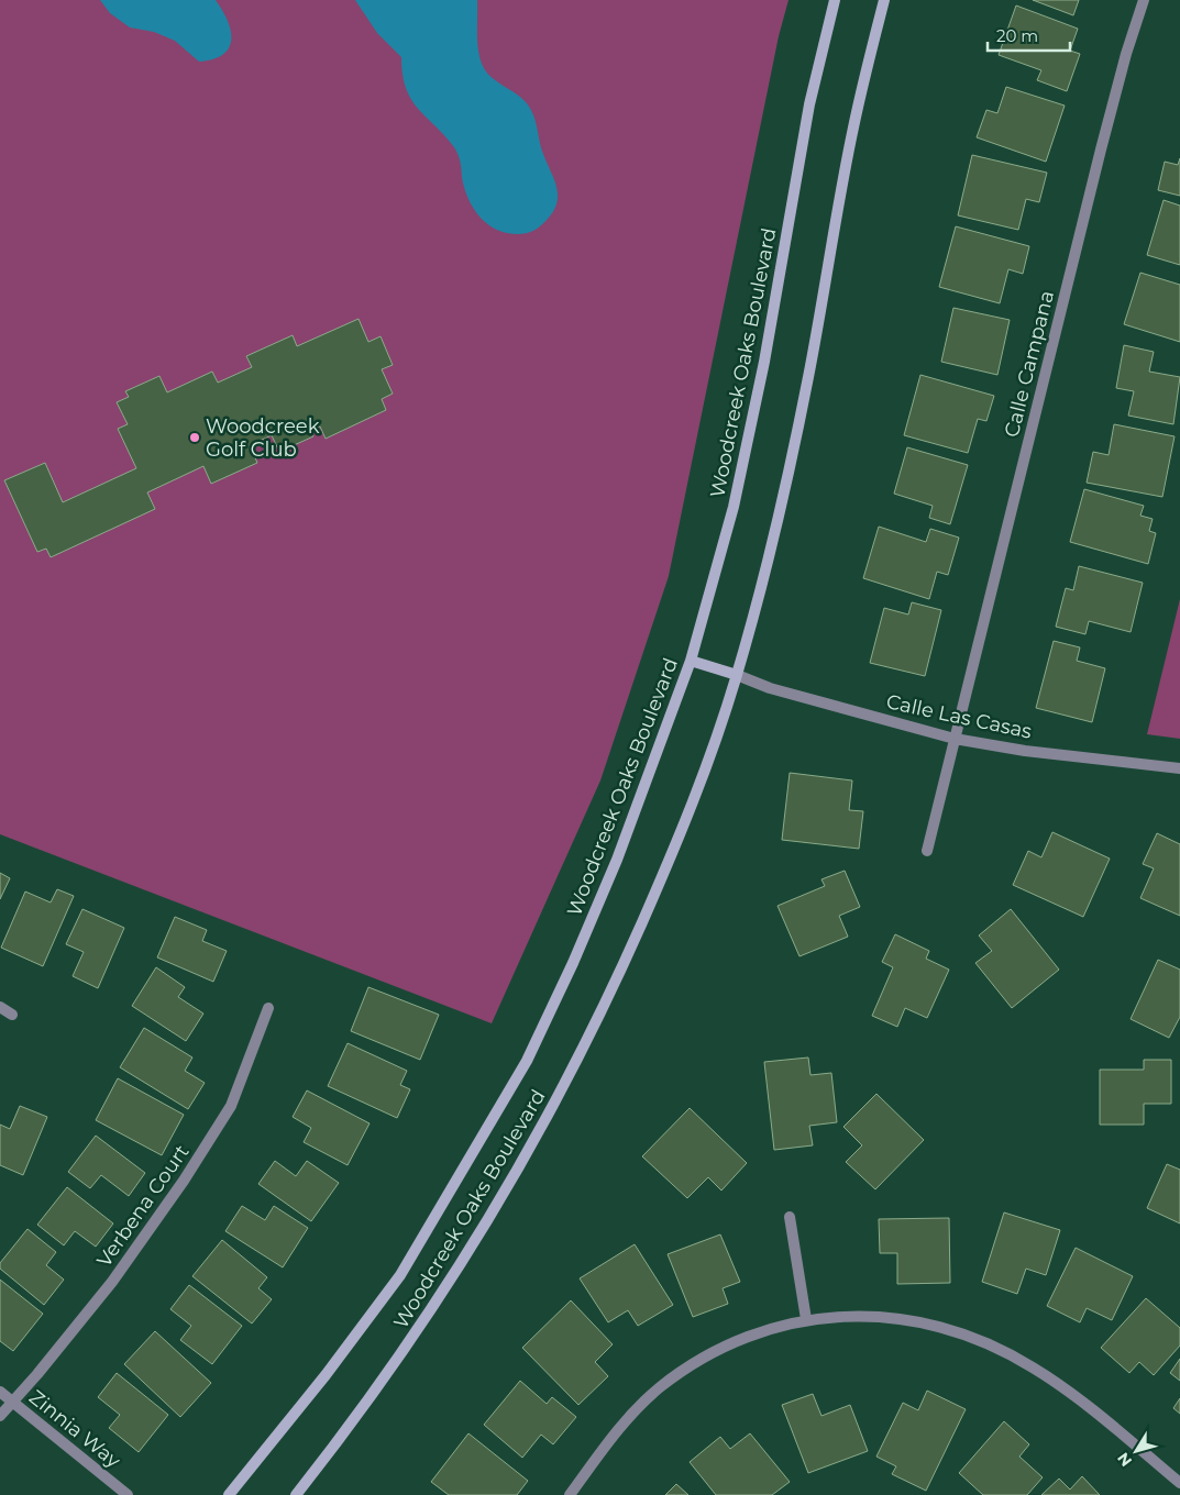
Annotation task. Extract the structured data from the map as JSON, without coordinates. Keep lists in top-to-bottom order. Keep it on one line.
{"streets":{"main road":["Woodcreek Oaks Boulevard"],"street":["Calle Campana","Calle Las Casas","Verbena Court","Zinnia Way"]},"crossings":[["Woodcreek Oaks Boulevard","Calle Las Casas"],["Calle Campana","Calle Las Casas"],["Verbena Court","Zinnia Way"]],"places":["Woodcreek Golf Club"],"scale_bar":"20 m","north":"bottom left"}
